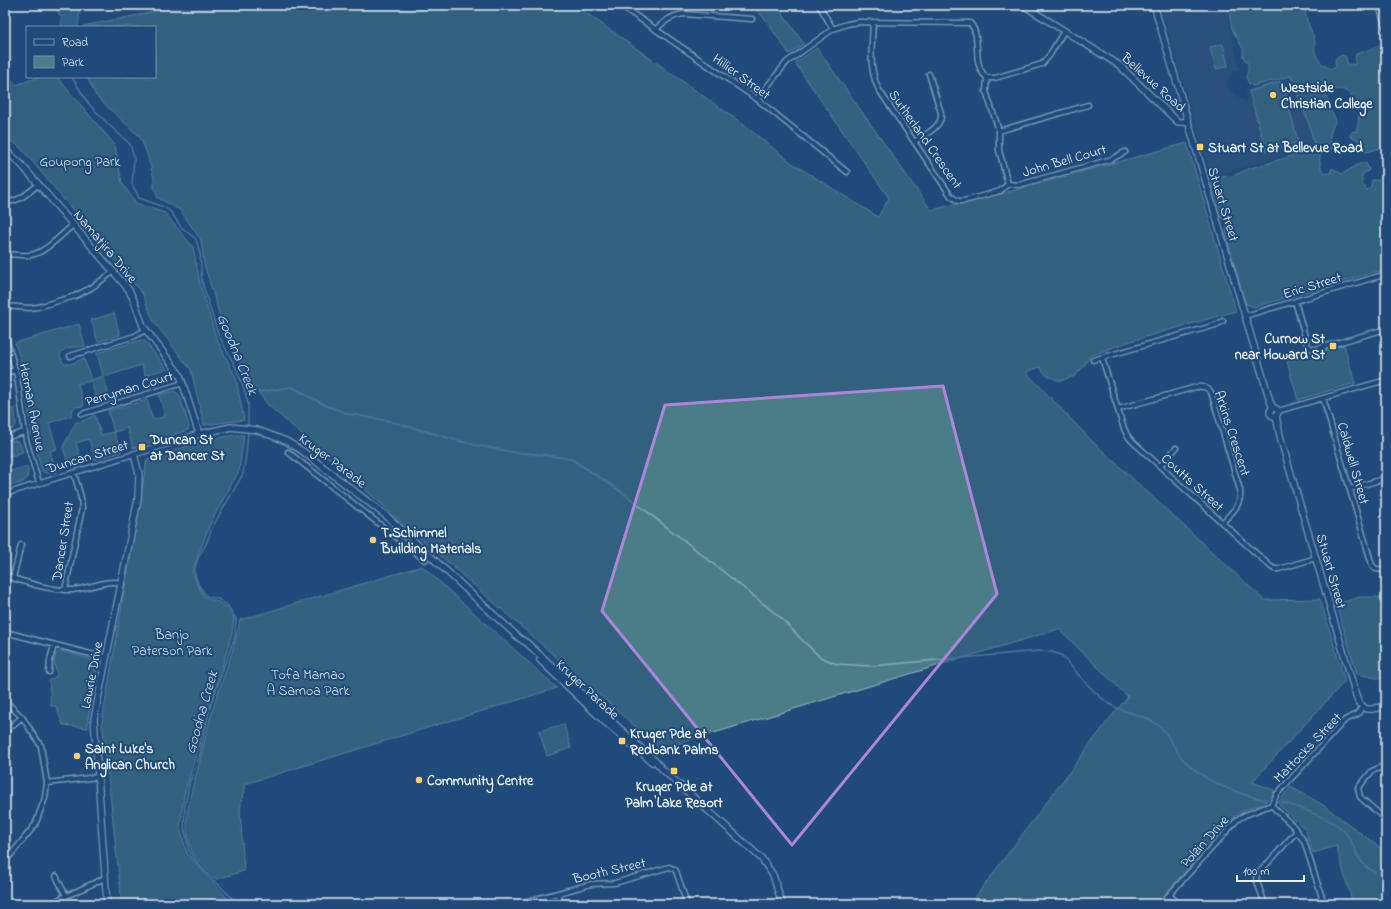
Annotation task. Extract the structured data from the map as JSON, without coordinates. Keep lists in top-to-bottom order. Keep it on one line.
{"streets":{"street":["Hillier Street","Bellevue Road","Sutherland Crescent","John Bell Court","Stuart Street","Namatjira Drive","Eric Street","Perryman Court","Herman Avenue","Arkins Crescent","Duncan Street","Kruger Parade","Caldwell Street","Coutts Street","Dancer Street","Lawrie Drive","Mattocks Street","Polzin Drive","Booth Street"]},"crossings":[["Bellevue Road","Stuart Street"],["Sutherland Crescent","John Bell Court"],["Stuart Street","Eric Street"],["Stuart Street","Coutts Street"],["Stuart Street","Mattocks Street"],["Namatjira Drive","Perryman Court"],["Namatjira Drive","Duncan Street"],["Namatjira Drive","Kruger Parade"],["Herman Avenue","Duncan Street"],["Arkins Crescent","Coutts Street"],["Duncan Street","Kruger Parade"],["Duncan Street","Dancer Street"],["Duncan Street","Lawrie Drive"],["Mattocks Street","Polzin Drive"]],"water":["Goodna Creek"],"parks":["Goupong Park","Banjo Paterson Park","Tofa Mamao A Samoa Park"],"places":{"other":["Westside Christian College","T.Schimmel Building Materials","Saint Luke's Anglican Church","Community Centre"],"transit":["Stuart St at Bellevue Road","Curnow St near Howard St","Duncan St at Dancer St","Kruger Pde at Redbank Palms","Kruger Pde at Palm Lake Resort"]},"legend":["Road","Park"],"scale_bar":"100 m"}
